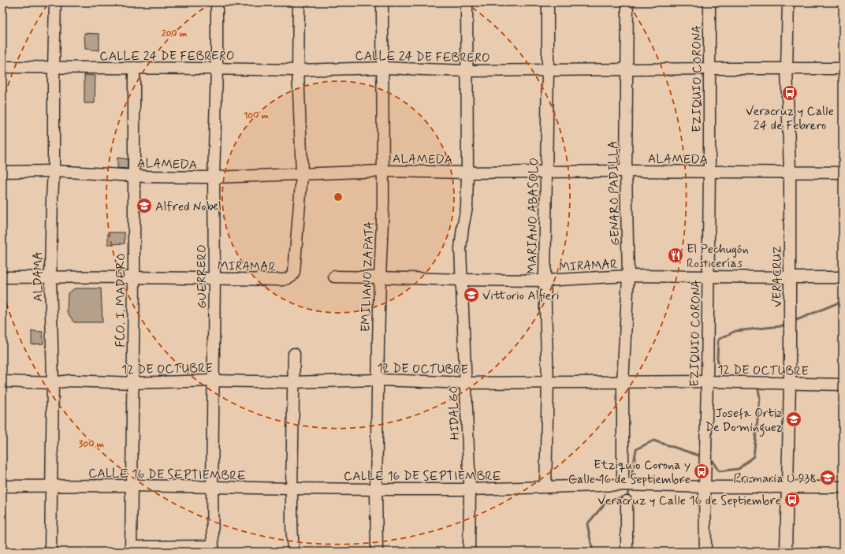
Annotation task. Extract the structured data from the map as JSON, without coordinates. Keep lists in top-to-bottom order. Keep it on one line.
{"streets":{"street":["CALLE 24 DE FEBRERO","EZIQUIO CORONA","ALAMEDA","GENARO PADILLA","MARIANO ABASOLO","MIRAMAR","ALDAMA","GUERRERO","EMILIANO ZAPATA","VERACRUZ","FCO. I. MADERO","12 DE OCTUBRE","HIDALGO","CALLE 16 DE SEPTIEMBRE"]},"crossings":[["CALLE 24 DE FEBRERO","EZIQUIO CORONA"],["CALLE 24 DE FEBRERO","GENARO PADILLA"],["CALLE 24 DE FEBRERO","MARIANO ABASOLO"],["CALLE 24 DE FEBRERO","ALDAMA"],["CALLE 24 DE FEBRERO","GUERRERO"],["CALLE 24 DE FEBRERO","EMILIANO ZAPATA"],["CALLE 24 DE FEBRERO","VERACRUZ"],["CALLE 24 DE FEBRERO","FCO. I. MADERO"],["CALLE 24 DE FEBRERO","HIDALGO"],["EZIQUIO CORONA","ALAMEDA"],["EZIQUIO CORONA","MIRAMAR"],["EZIQUIO CORONA","12 DE OCTUBRE"],["EZIQUIO CORONA","CALLE 16 DE SEPTIEMBRE"],["ALAMEDA","GENARO PADILLA"],["ALAMEDA","MARIANO ABASOLO"],["ALAMEDA","MIRAMAR"],["ALAMEDA","ALDAMA"],["ALAMEDA","GUERRERO"],["ALAMEDA","EMILIANO ZAPATA"],["ALAMEDA","VERACRUZ"],["ALAMEDA","FCO. I. MADERO"],["ALAMEDA","HIDALGO"],["GENARO PADILLA","MIRAMAR"],["GENARO PADILLA","12 DE OCTUBRE"],["GENARO PADILLA","CALLE 16 DE SEPTIEMBRE"],["MARIANO ABASOLO","MIRAMAR"],["MARIANO ABASOLO","12 DE OCTUBRE"],["MARIANO ABASOLO","CALLE 16 DE SEPTIEMBRE"],["MIRAMAR","ALDAMA"],["MIRAMAR","GUERRERO"],["MIRAMAR","EMILIANO ZAPATA"],["MIRAMAR","VERACRUZ"],["MIRAMAR","FCO. I. MADERO"],["MIRAMAR","HIDALGO"],["ALDAMA","12 DE OCTUBRE"],["ALDAMA","CALLE 16 DE SEPTIEMBRE"],["GUERRERO","12 DE OCTUBRE"],["GUERRERO","CALLE 16 DE SEPTIEMBRE"],["EMILIANO ZAPATA","12 DE OCTUBRE"],["EMILIANO ZAPATA","CALLE 16 DE SEPTIEMBRE"],["VERACRUZ","12 DE OCTUBRE"],["VERACRUZ","CALLE 16 DE SEPTIEMBRE"],["FCO. I. MADERO","12 DE OCTUBRE"],["FCO. I. MADERO","CALLE 16 DE SEPTIEMBRE"],["12 DE OCTUBRE","HIDALGO"],["HIDALGO","CALLE 16 DE SEPTIEMBRE"]],"places":{"bus stop":["Veracruz y Calle 24 de Febrero","Etziquio Corona y Calle 16 de Septiembre","Veracruz y Calle 16 de Septiembre"],"school or university":["Alfred Nobel","Vittorio Alfieri","Josefa Ortiz De Dominguez","Primaria U 938"],"restaurant":["El Pechugón Rosticerías"]},"rings":["200 m","100 m","300 m"]}
